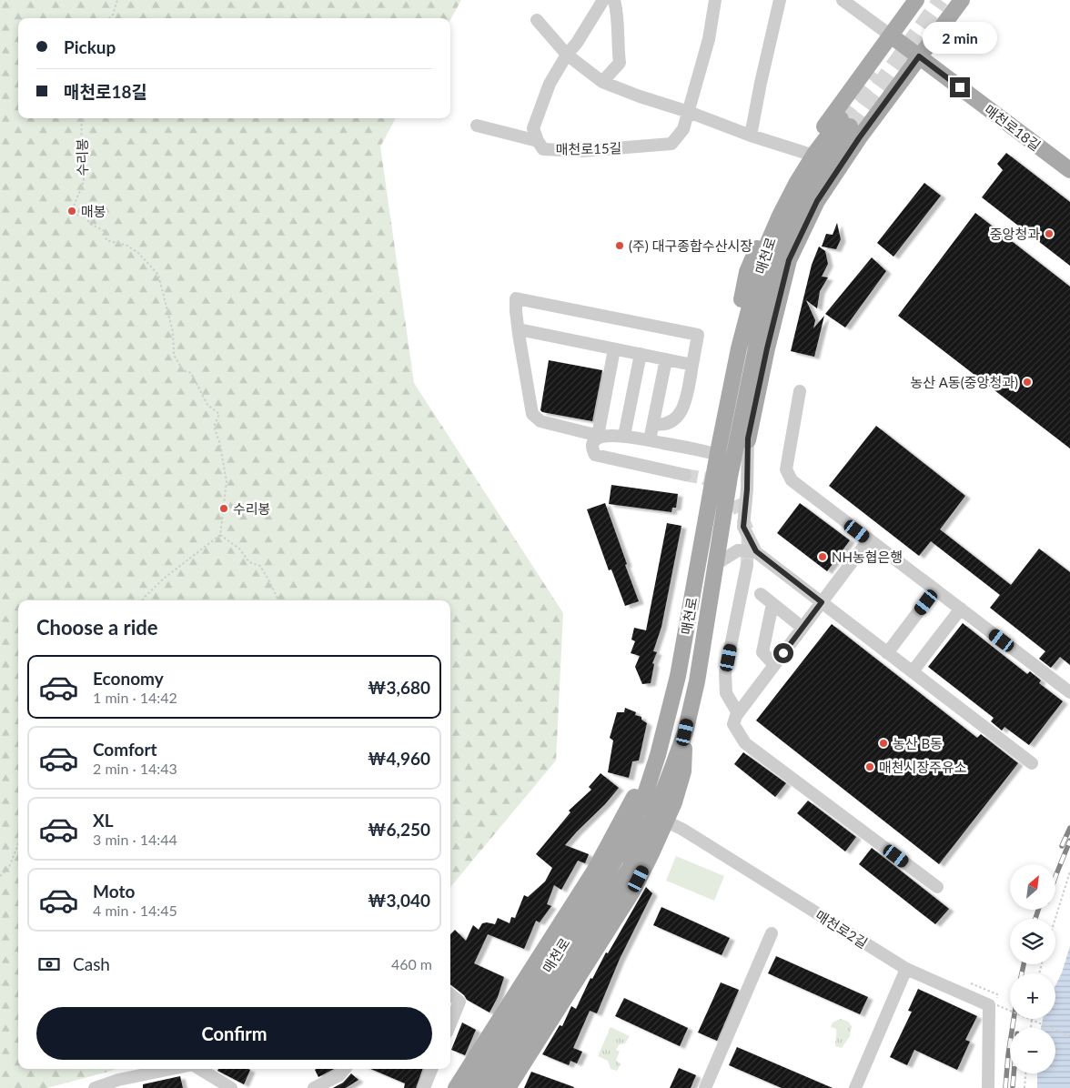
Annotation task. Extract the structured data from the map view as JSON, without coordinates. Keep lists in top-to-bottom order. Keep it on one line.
{"streets":{"main road":["매천로18길","매천로"],"street":["매천로15길","매천로2길"],"path":["수리봉"]},"places":["매봉","중앙청과","(주) 대구종합수산시장","농산 A동(중앙청과)","수리봉","NH농협은행","농산 B동","매천시장주유소"],"north":"top right","page":{"banner":["Pickup","매천로18길"],"bubble":"2 min","heading":"Choose a ride","list":[{"name":"Economy","note":"1 min · 14:42","value":"₩3,680"},{"name":"Comfort","note":"2 min · 14:43","value":"₩4,960"},{"name":"XL","note":"3 min · 14:44","value":"₩6,250"},{"name":"Moto","note":"4 min · 14:45","value":"₩3,040"}],"map_buttons":["+","−"],"pay":["Cash","460 m"],"buttons":"Confirm"}}
